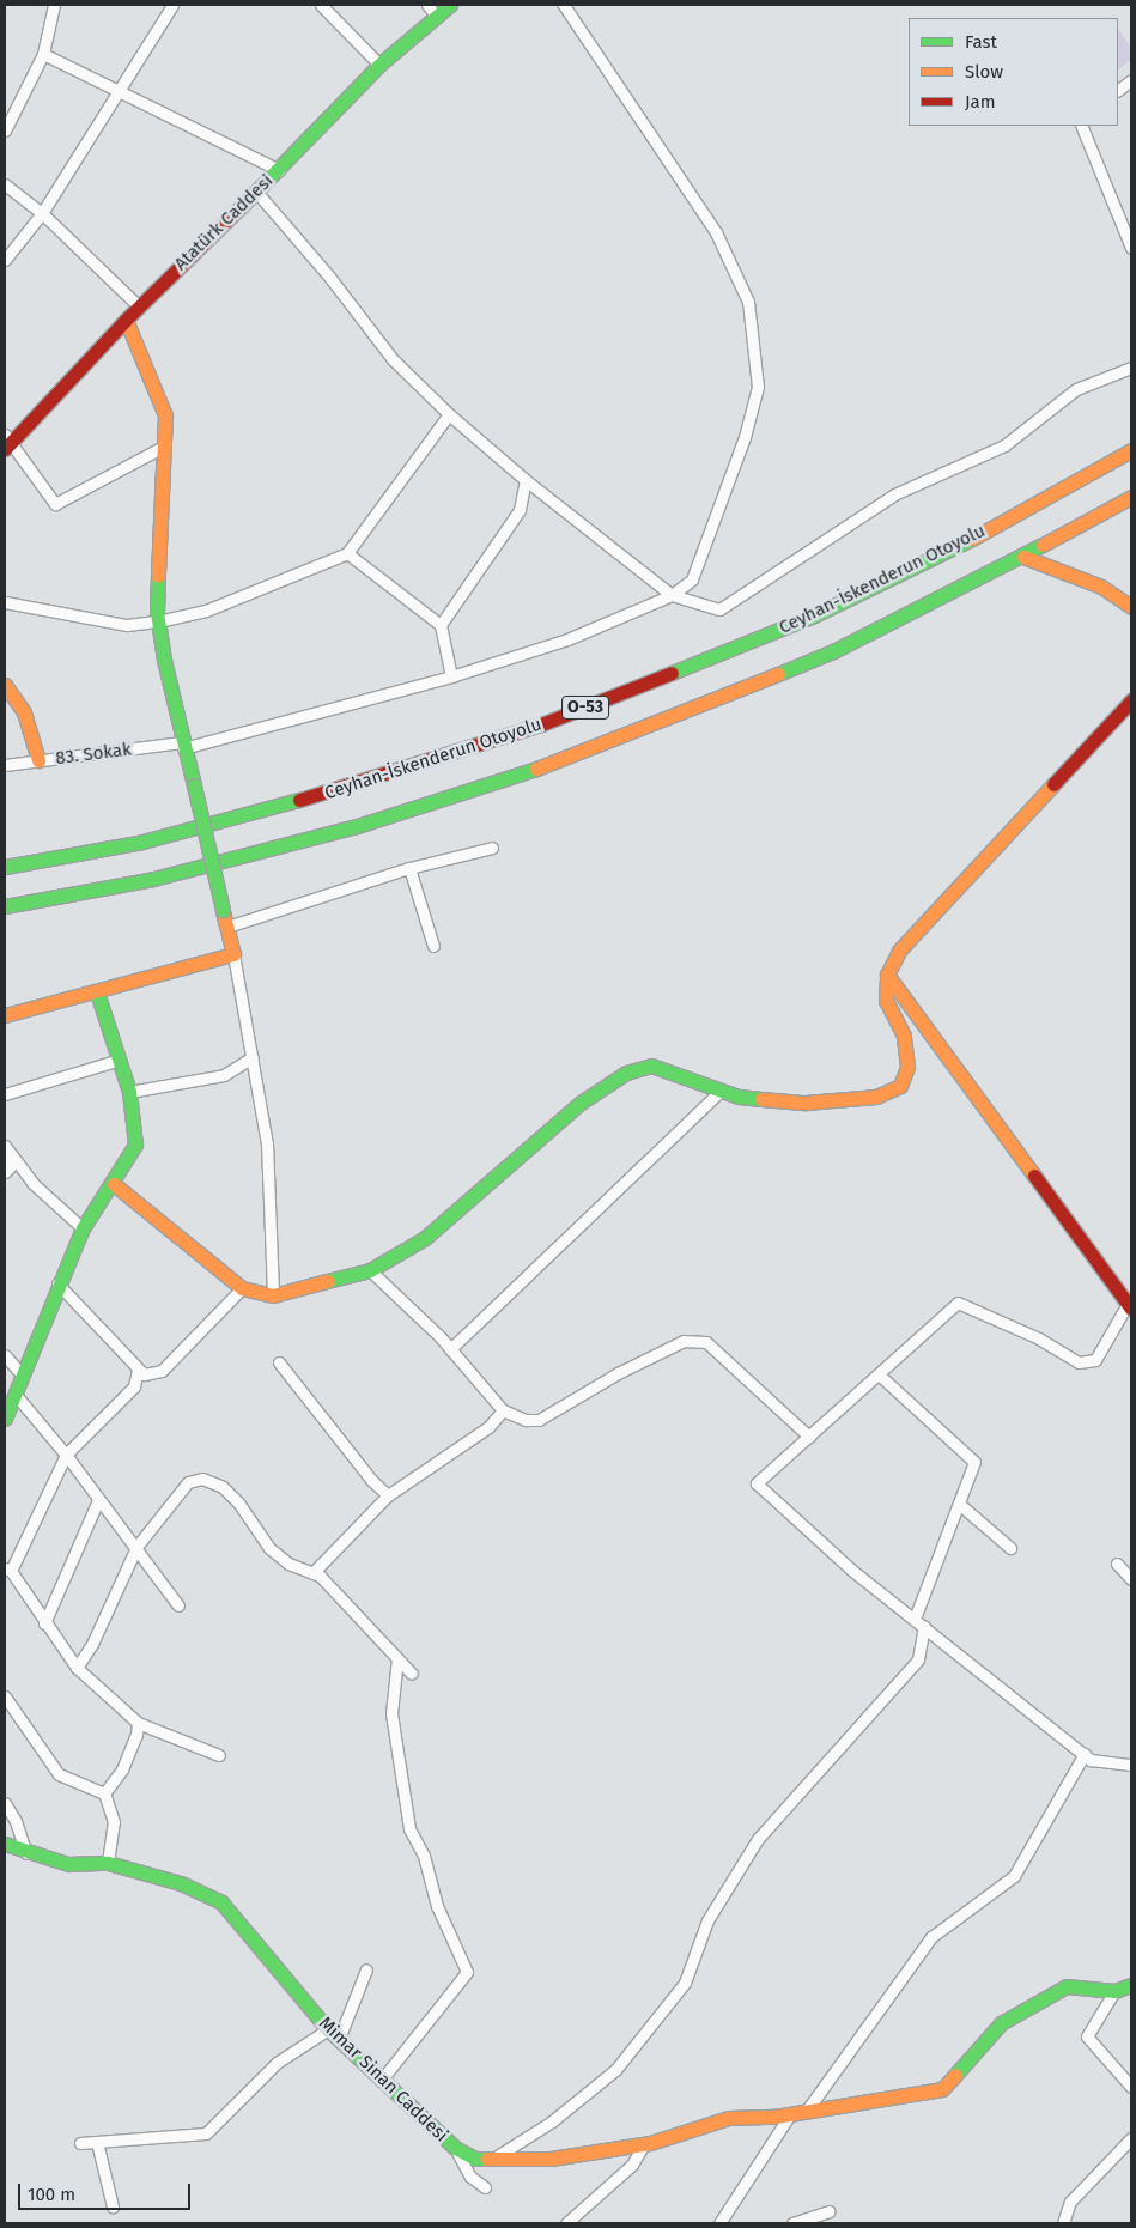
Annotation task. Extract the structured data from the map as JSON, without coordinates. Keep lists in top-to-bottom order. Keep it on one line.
{"streets":{"main road":["Atatürk Caddesi","Ceyhan-İskenderun Otoyolu","O-53","Mimar Sinan Caddesi"],"street":["83. Sokak"]},"legend":["Fast","Slow","Jam"],"scale_bar":"100 m"}
